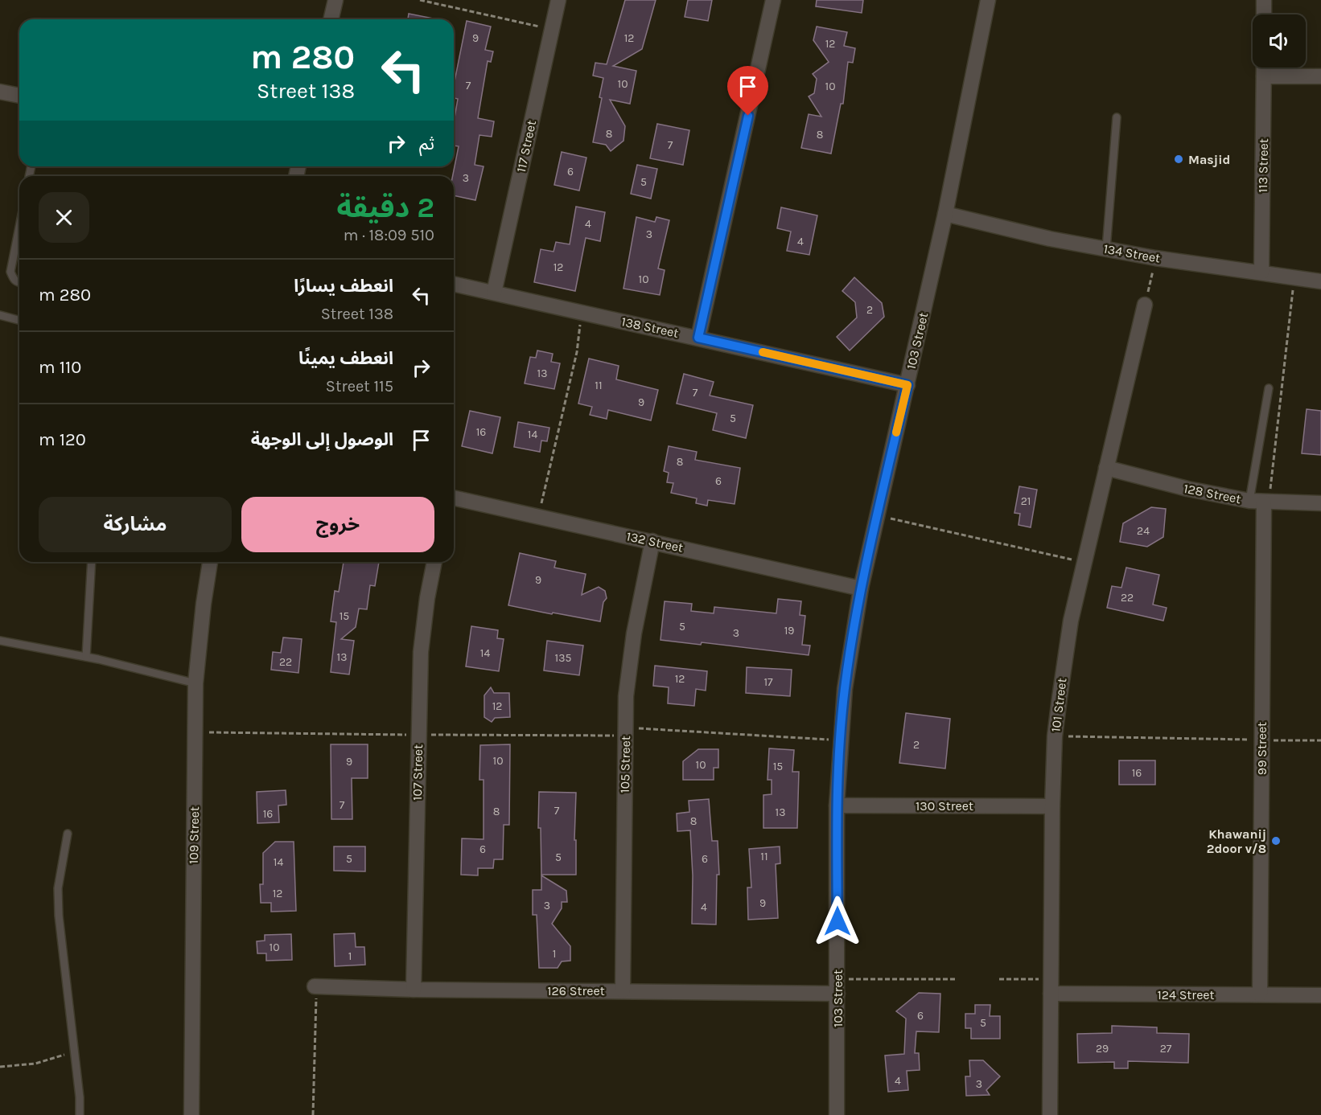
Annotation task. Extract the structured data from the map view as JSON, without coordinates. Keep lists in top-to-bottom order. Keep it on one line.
{"streets":{"street":["117 Street","113 Street","134 Street","138 Street","103 Street","128 Street","132 Street","101 Street","99 Street","105 Street","107 Street","130 Street","109 Street","126 Street","124 Street"]},"crossings":[["117 Street","138 Street"],["113 Street","134 Street"],["134 Street","103 Street"],["138 Street","103 Street"],["103 Street","132 Street"],["103 Street","130 Street"],["103 Street","126 Street"],["128 Street","101 Street"],["128 Street","99 Street"],["132 Street","105 Street"],["101 Street","130 Street"],["101 Street","124 Street"],["99 Street","124 Street"],["105 Street","126 Street"],["107 Street","126 Street"]],"places":["Masjid","Khawanij 2door v/8"],"house_numbers":["9","12","12","10","7","10","8","8","7","6","3","5","4","3","4","12","10","2","13","11","7","9","5","16","14","8","6","21","24","9","22","15","5","19","3","14","13","135","22","12","17","12","2","10","9","10","15","16","7","7","8","13","16","8","6","11","5","5","6","14","12","9","3","4","10","1","1","6","5","29","27","4","3"],"page":{"turn":["280 m","138 Street"],"then":"ثم","heading":["2 دقيقة","510 m · 18:09"],"list":[{"name":"انعطف يسارًا","note":"138 Street","value":"280 m"},{"name":"انعطف يمينًا","note":"115 Street","value":"110 m"},{"name":"الوصول إلى الوجهة","value":"120 m"}],"buttons":["خروج","مشاركة"]}}
